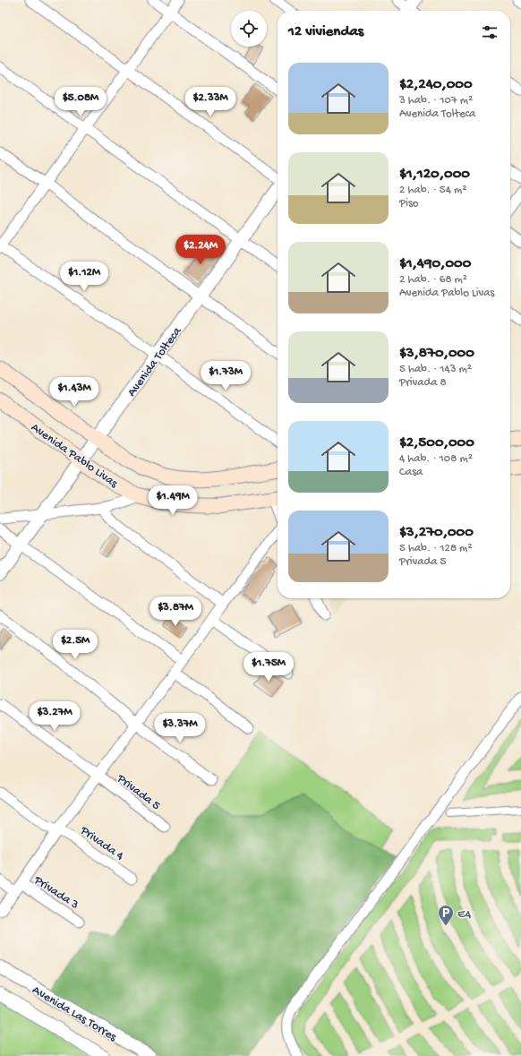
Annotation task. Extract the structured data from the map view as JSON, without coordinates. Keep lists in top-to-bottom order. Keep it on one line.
{"streets":{"main road":["Avenida Pablo Livas"],"street":["Avenida Tolteca","Privada 5","Privada 4","Privada 3","Avenida Las Torres"]},"crossings":[["Avenida Tolteca","Avenida Pablo Livas"]],"places":{"parking":["E4"]},"page":{"heading":"12 viviendas","list":[{"name":"$2,240,000","note":"3 hab. · 107 m² · Avenida Tolteca"},{"name":"$1,120,000","note":"2 hab. · 54 m² · Piso"},{"name":"$1,490,000","note":"2 hab. · 68 m² · Avenida Pablo Livas"},{"name":"$3,870,000","note":"5 hab. · 143 m² · Privada 8"},{"name":"$2,500,000","note":"4 hab. · 108 m² · Casa"},{"name":"$3,270,000","note":"5 hab. · 128 m² · Privada 5"}],"price":["$5.08M","$2.33M","$2.24M","$1.12M","$1.73M","$1.43M","$1.49M","$3.87M","$2.5M","$1.75M","$3.27M","$3.37M"]}}
